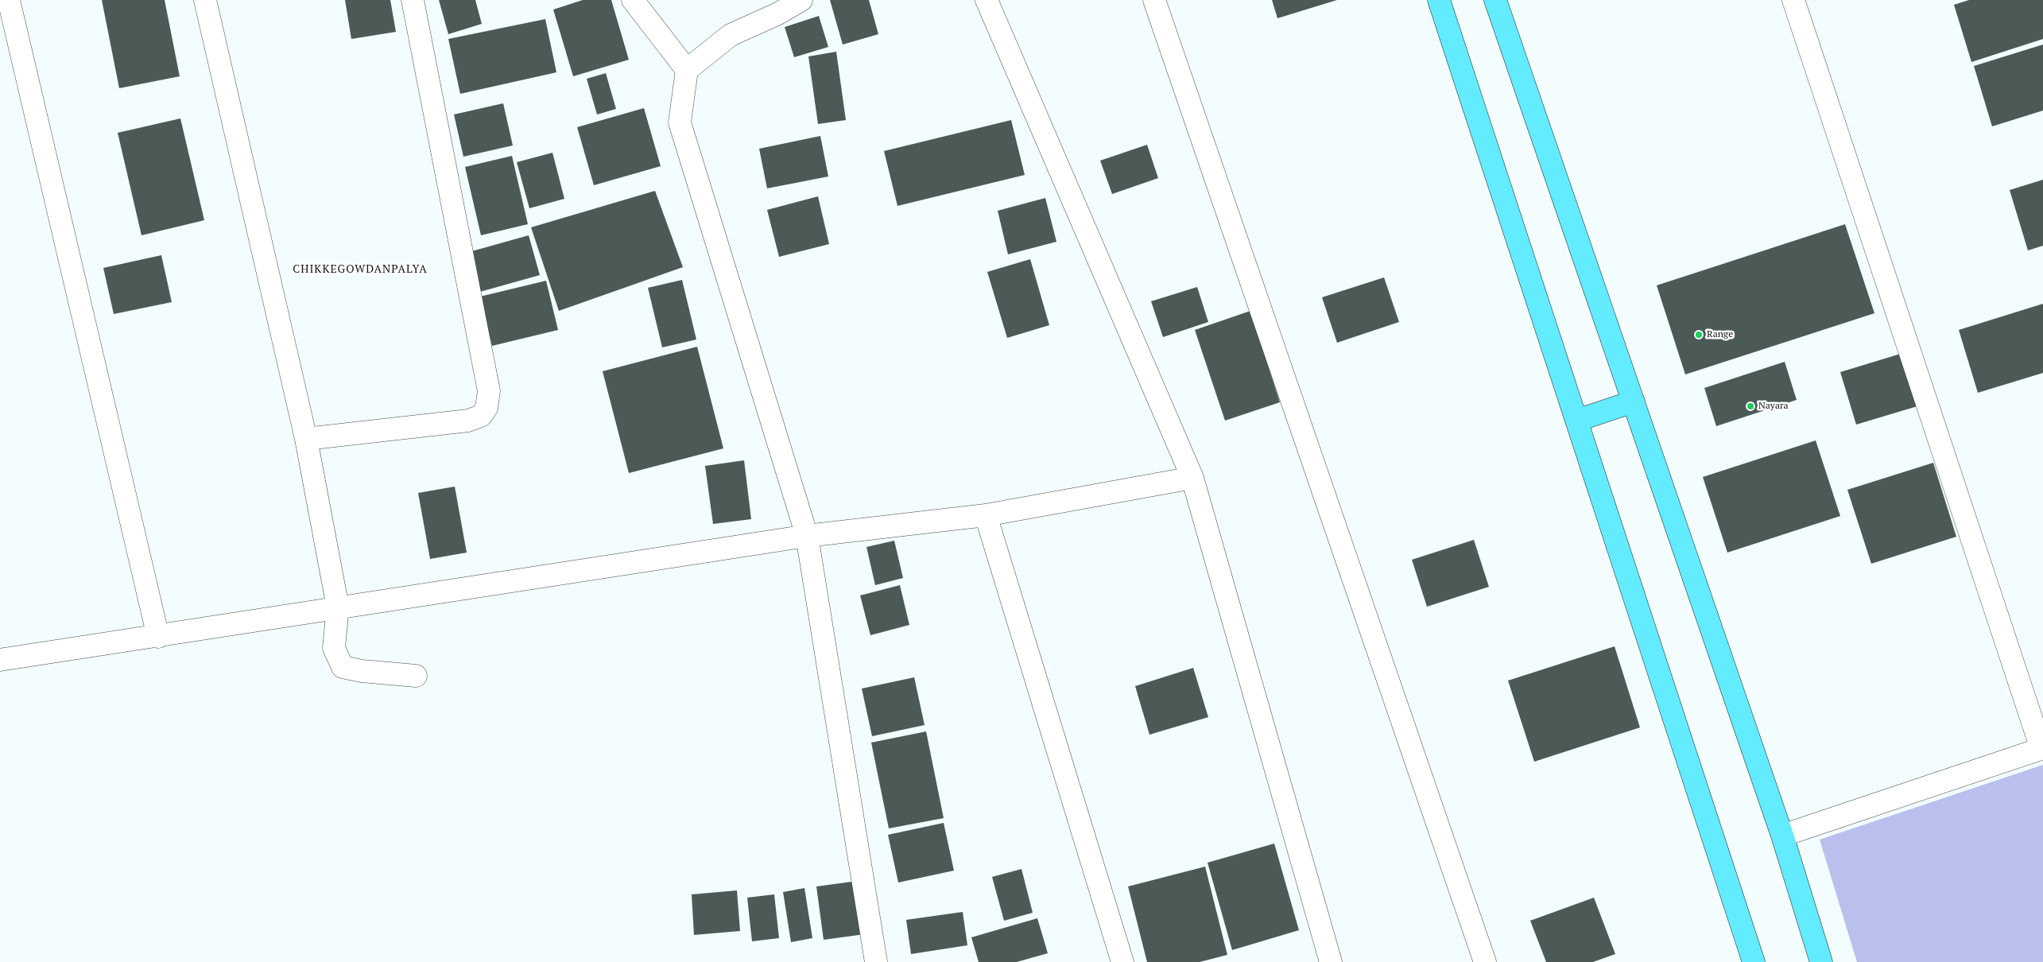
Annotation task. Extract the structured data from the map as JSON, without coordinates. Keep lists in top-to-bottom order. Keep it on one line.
{"districts":["CHIKKEGOWDANPALYA"],"places":["Range","Nayara"]}
